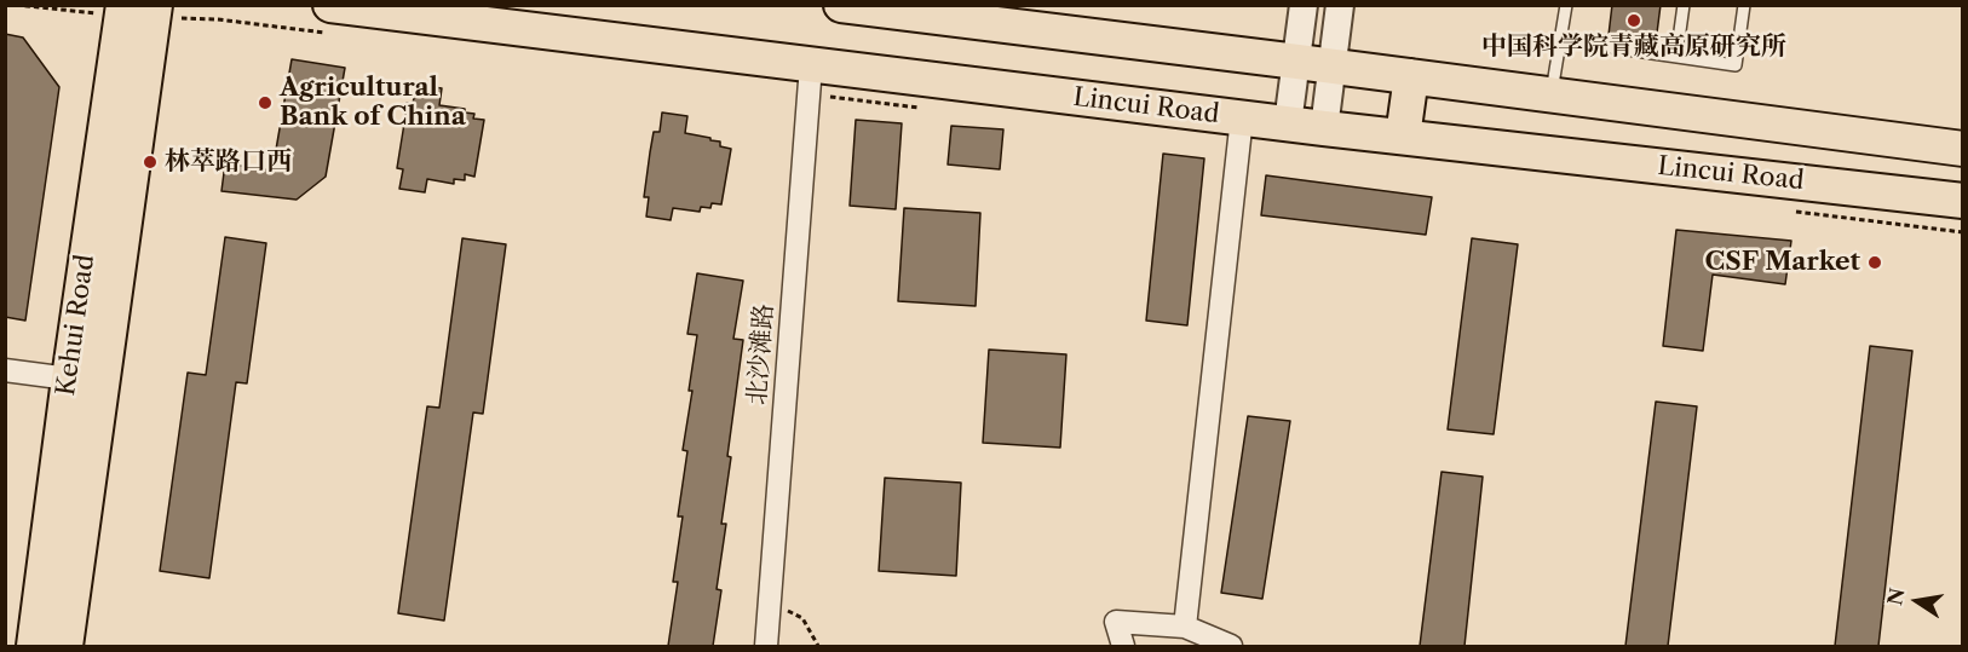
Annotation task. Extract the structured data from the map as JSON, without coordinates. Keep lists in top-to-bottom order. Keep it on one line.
{"streets":{"main road":["Lincui Road","Kehui Road"],"street":["北沙滩路"]},"crossings":[["Lincui Road","北沙滩路"]],"places":["中国科学院青藏高原研究所","Agricultural Bank of China","林萃路口西","CSF Market"],"north":"left"}
